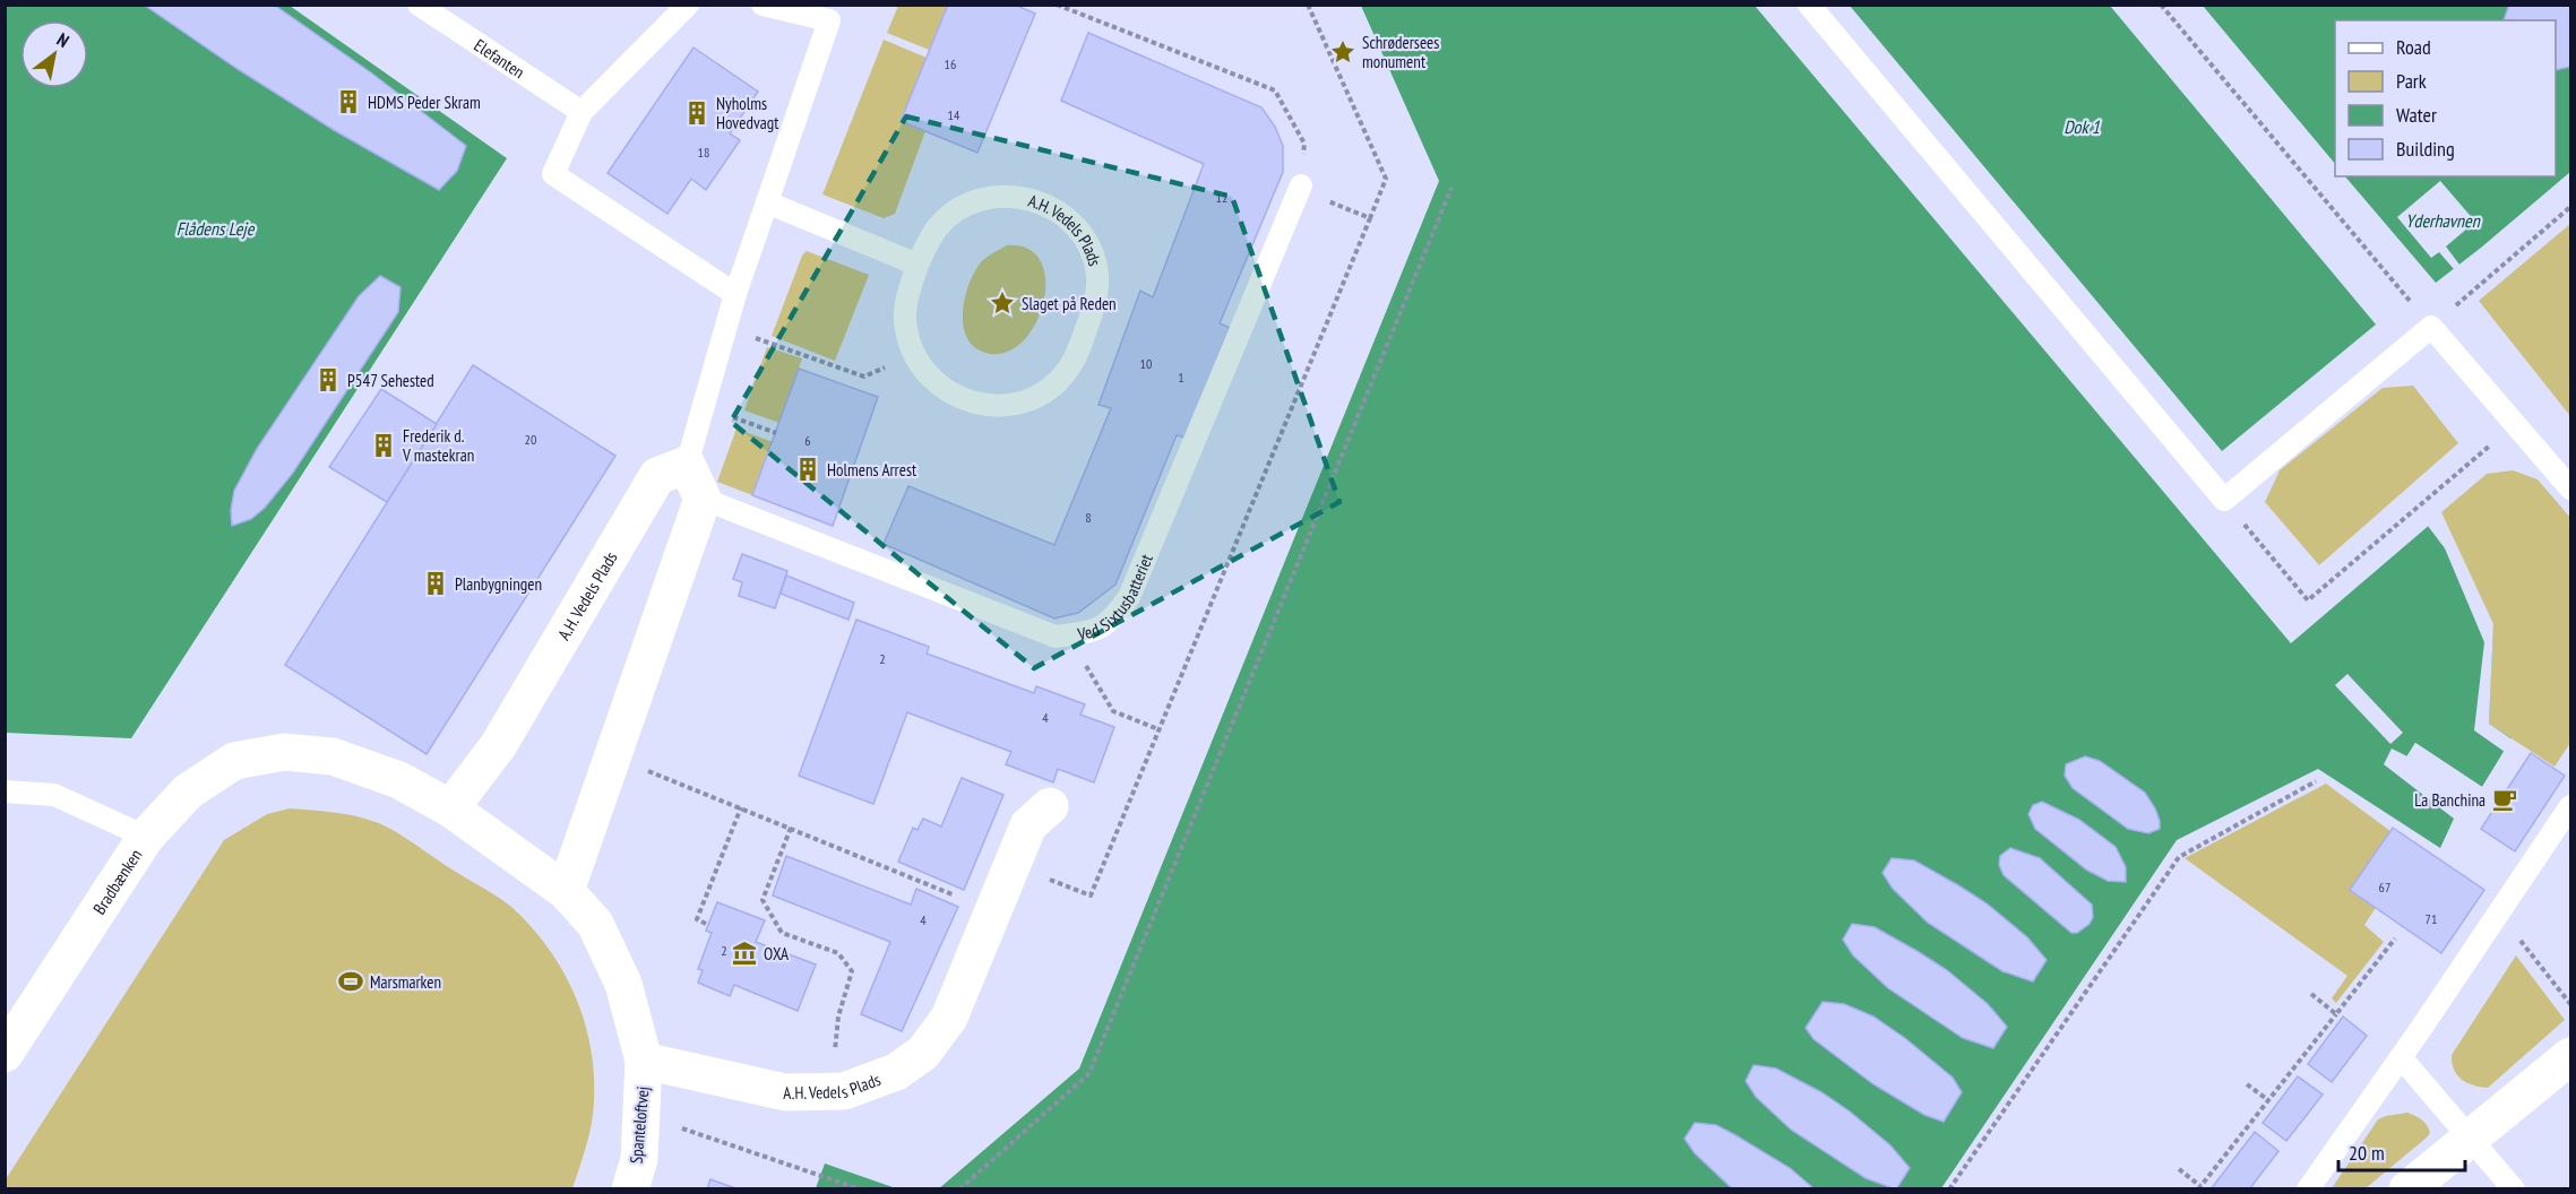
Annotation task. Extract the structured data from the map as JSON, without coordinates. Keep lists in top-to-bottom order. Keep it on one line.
{"streets":{"street":["A.H. Vedels Plads","Bradbænken","Spanteloftvej"],"lane":["Elefanten","Ved Sixtusbatteriet"]},"crossings":[["A.H. Vedels Plads","Spanteloftvej"]],"water":["Dok 1","Yderhavnen","Flådens Leje"],"places":{"place":["Schrødersees monument","Slaget på Reden"],"building":["HDMS Peder Skram","Nyholms Hovedvagt","P547 Sehested","Frederik d. V mastekran","Holmens Arrest","Planbygningen"],"cafe":["La Banchina"],"museum":["OXA"],"sports":["Marsmarken"]},"house_numbers":["16","14","18","12","10","1","20","6","8","2","4","67","71","4","2"],"legend":["Road","Park","Water","Building"],"scale_bar":"20 m","north":"top right"}
